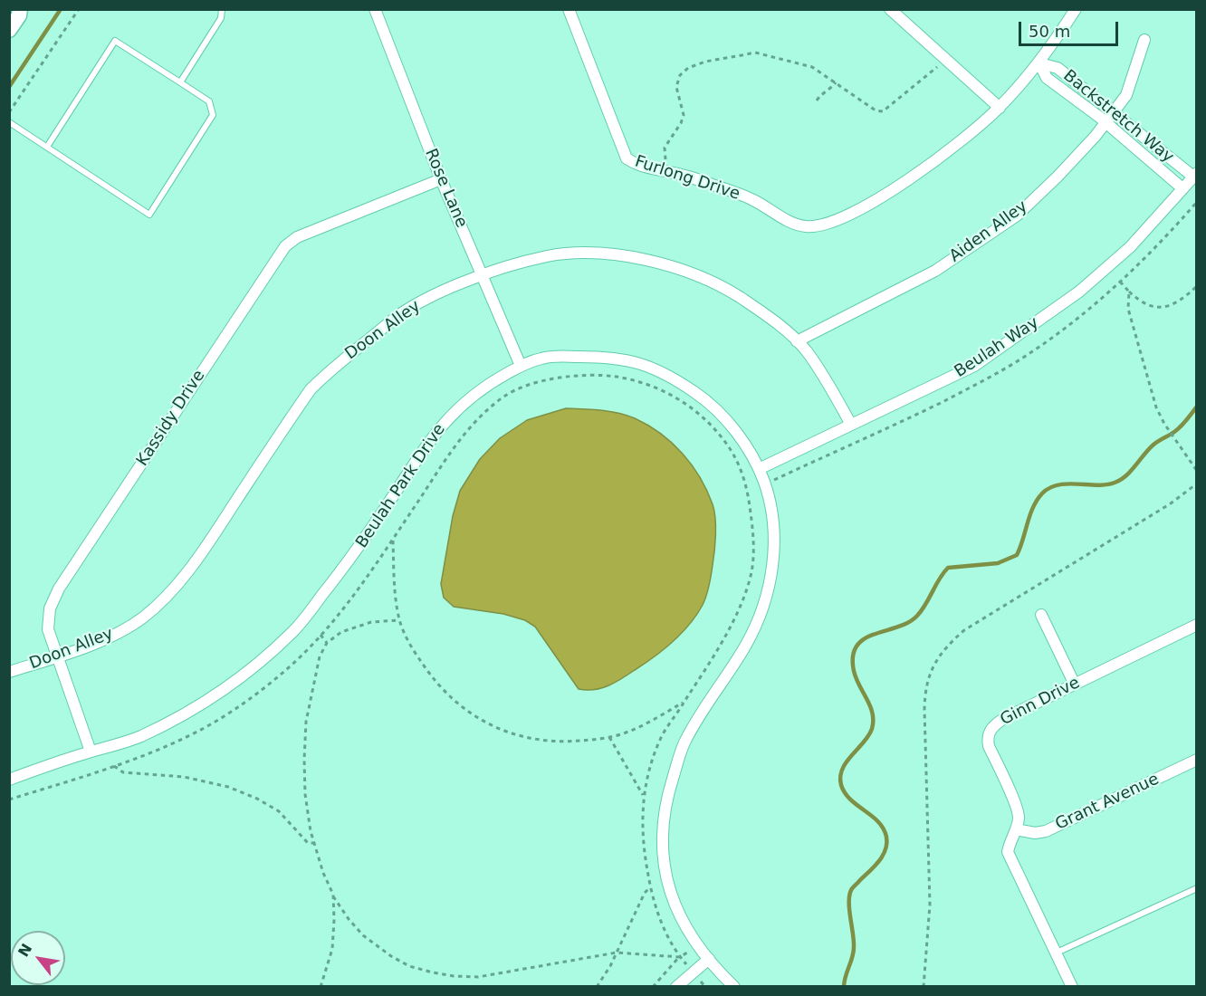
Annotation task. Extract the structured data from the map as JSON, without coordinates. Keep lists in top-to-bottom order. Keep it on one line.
{"streets":{"street":["Backstretch Way","Furlong Drive","Rose Lane","Aiden Alley","Doon Alley","Beulah Way","Kassidy Drive","Beulah Park Drive","Ginn Drive","Grant Avenue"]},"crossings":[["Backstretch Way","Furlong Drive"],["Backstretch Way","Aiden Alley"],["Backstretch Way","Beulah Way"],["Rose Lane","Doon Alley"],["Rose Lane","Kassidy Drive"],["Rose Lane","Beulah Park Drive"],["Aiden Alley","Doon Alley"],["Doon Alley","Beulah Way"],["Doon Alley","Kassidy Drive"],["Beulah Way","Beulah Park Drive"],["Kassidy Drive","Beulah Park Drive"],["Ginn Drive","Grant Avenue"]],"scale_bar":"50 m","north":"top left"}
